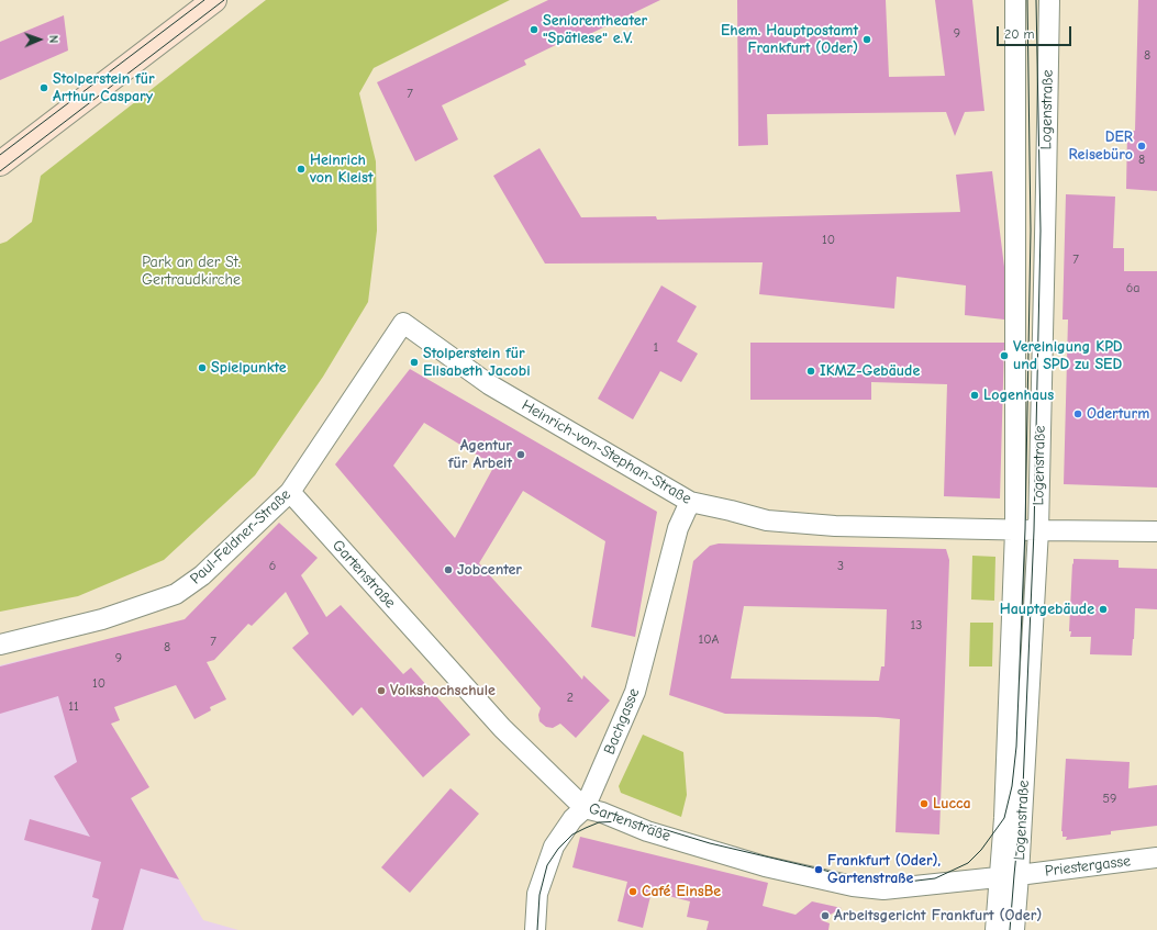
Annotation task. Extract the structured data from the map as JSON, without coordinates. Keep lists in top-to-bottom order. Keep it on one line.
{"streets":{"street":["Logenstraße","Heinrich-von-Stephan-Straße","Paul-Feldner-Straße","Gartenstraße","Bachgasse","Priestergasse"]},"crossings":[["Logenstraße","Heinrich-von-Stephan-Straße"],["Logenstraße","Gartenstraße"],["Logenstraße","Priestergasse"],["Heinrich-von-Stephan-Straße","Paul-Feldner-Straße"],["Heinrich-von-Stephan-Straße","Bachgasse"],["Paul-Feldner-Straße","Gartenstraße"],["Gartenstraße","Bachgasse"],["Gartenstraße","Priestergasse"]],"parks":["Park an der St. Gertraudkirche"],"places":["Seniorentheater \"Spätlese\" e.V.","Ehem. Hauptpostamt Frankfurt (Oder)","Stolperstein für Arthur Caspary","DER Reisebüro","Heinrich von Kleist","Vereinigung KPD und SPD zu SED","Stolperstein für Elisabeth Jacobi","Spielpunkte","IKMZ-Gebäude","Logenhaus","Oderturm","Agentur für Arbeit","Jobcenter","Hauptgebäude","Volkshochschule","Lucca","Frankfurt (Oder), Gartenstraße","Café EinsBe","Arbeitsgericht Frankfurt (Oder)"],"house_numbers":["9","8","7","8","10","7","6a","1","6","3","13","10A","7","8","9","10","2","11","59"],"scale_bar":"20 m","north":"right"}
